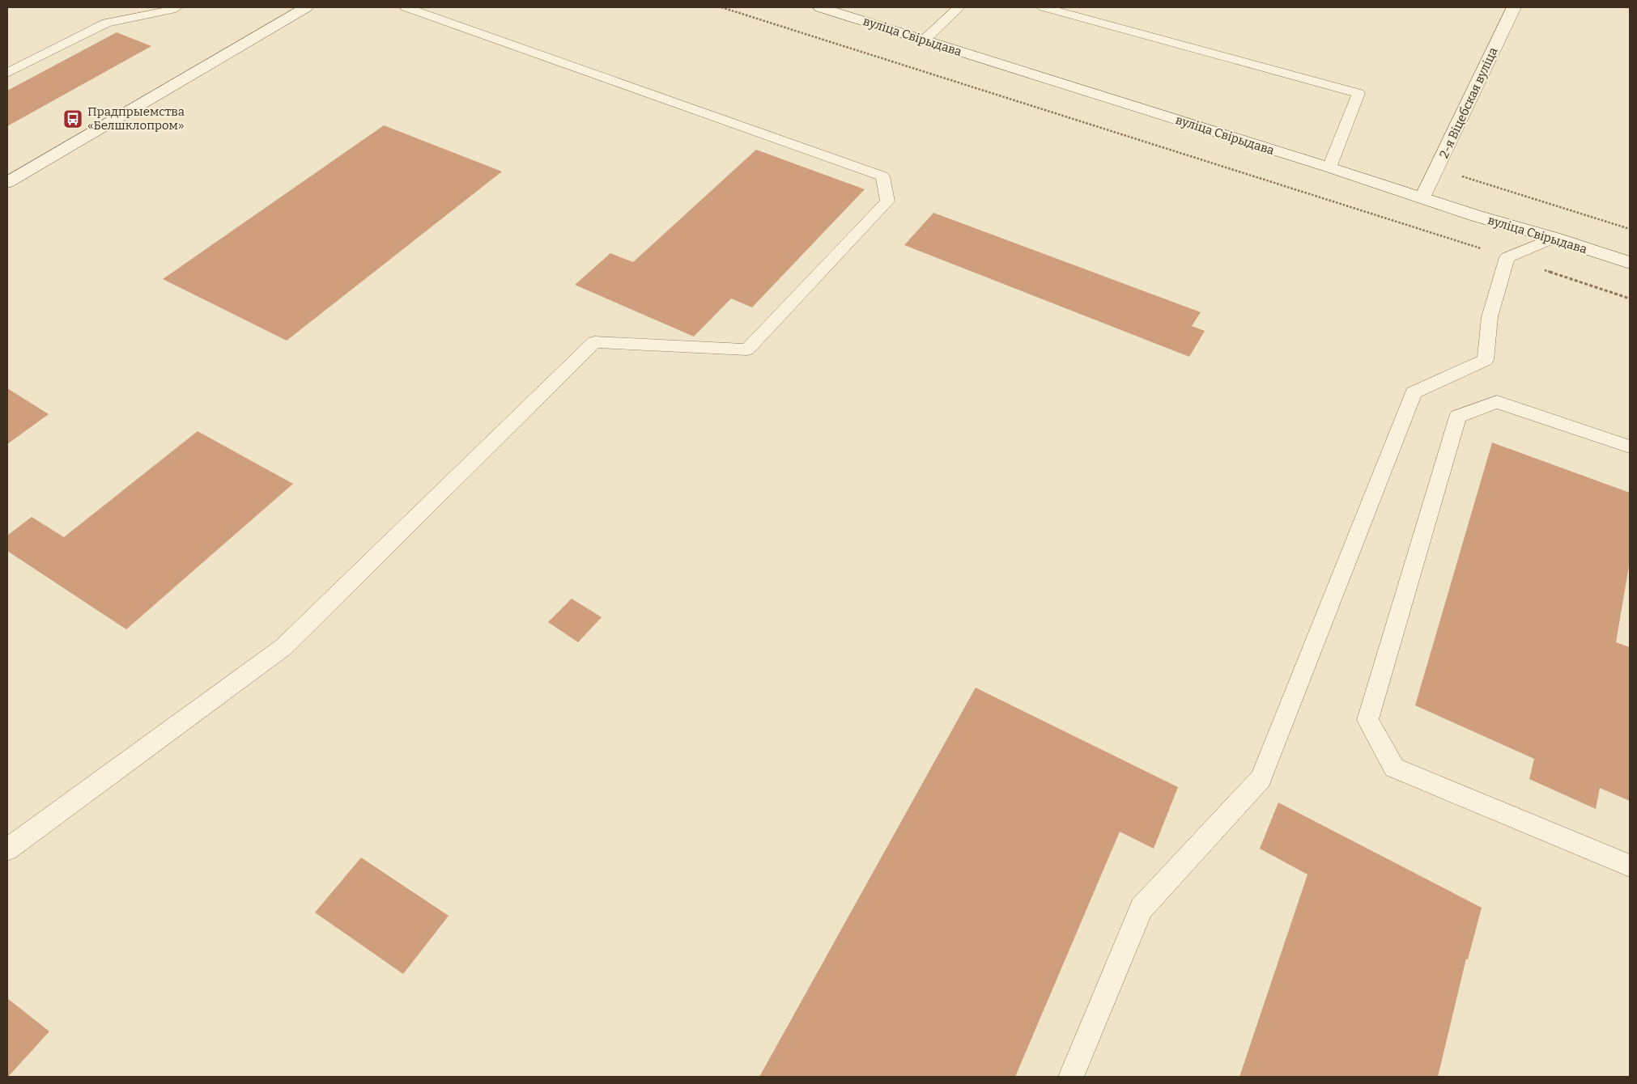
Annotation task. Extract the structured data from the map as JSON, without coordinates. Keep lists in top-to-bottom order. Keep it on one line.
{"streets":{"main road":["вуліца Свірыдава","2-я Віцебская вуліца"]},"crossings":[["вуліца Свірыдава","2-я Віцебская вуліца"]],"places":{"bus stop":["Прадпрыемства «Белшклопром»"]}}
